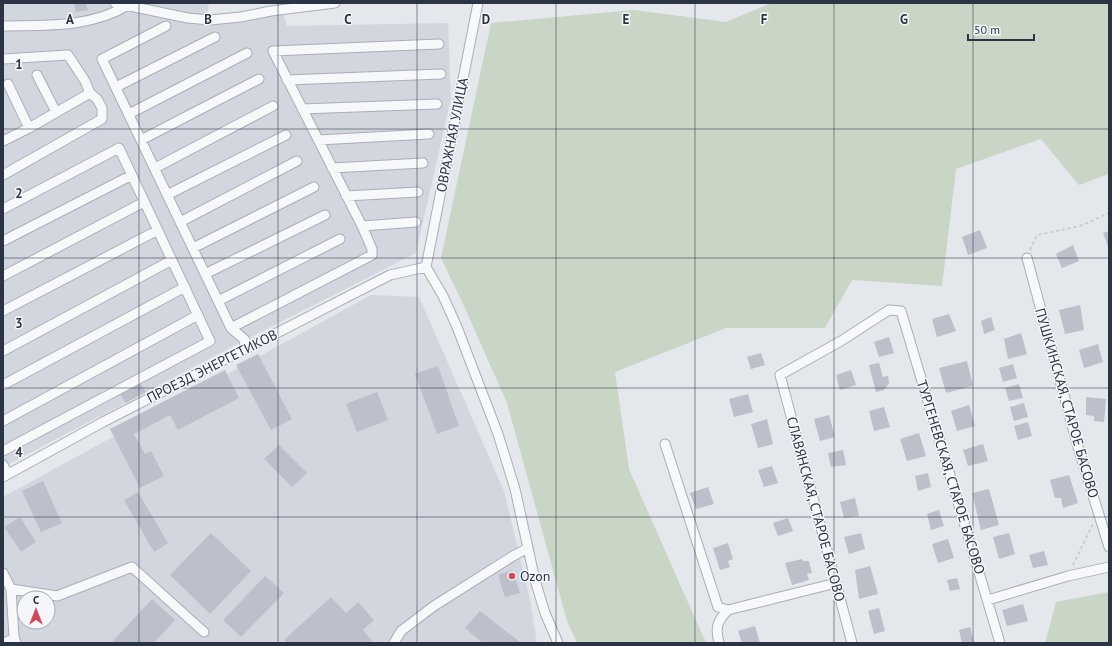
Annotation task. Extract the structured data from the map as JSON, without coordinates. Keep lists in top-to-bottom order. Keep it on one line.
{"streets":{"street":["ОВРАЖНАЯ УЛИЦА","ПРОЕЗД ЭНЕРГЕТИКОВ","ПУШКИНСКАЯ, СТАРОЕ БАСОВО","ТУРГЕНЕВСКАЯ, СТАРОЕ БАСОВО","СЛАВЯНСКАЯ, СТАРОЕ БАСОВО"]},"crossings":[["ОВРАЖНАЯ УЛИЦА","ПРОЕЗД ЭНЕРГЕТИКОВ"],["ТУРГЕНЕВСКАЯ, СТАРОЕ БАСОВО","СЛАВЯНСКАЯ, СТАРОЕ БАСОВО"]],"places":["Ozon"],"scale_bar":"50 m","north":"top","grid":{"columns":["A","B","C","D","E","F","G"],"rows":["1","2","3","4"]}}
